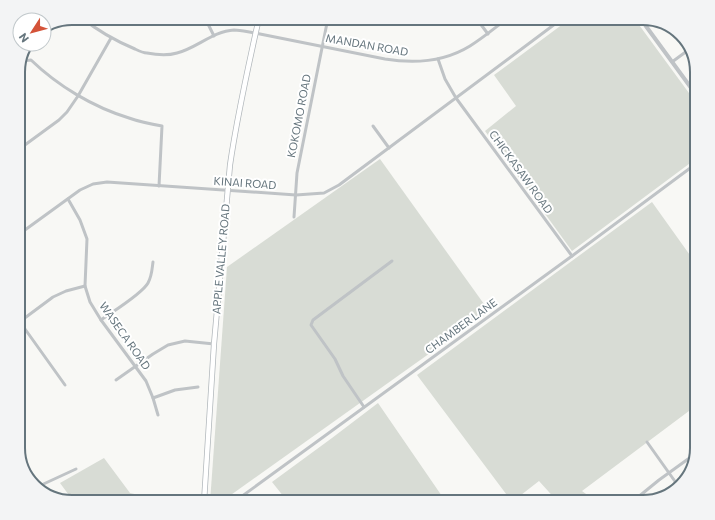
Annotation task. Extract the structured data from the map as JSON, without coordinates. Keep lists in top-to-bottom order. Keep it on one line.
{"streets":{"main road":["APPLE VALLEY ROAD"],"street":["MANDAN ROAD","KOKOMO ROAD","CHICKASAW ROAD","KINAI ROAD","CHAMBER LANE","WASECA ROAD"]},"crossings":[["MANDAN ROAD","KOKOMO ROAD"],["MANDAN ROAD","APPLE VALLEY ROAD"],["KOKOMO ROAD","KINAI ROAD"],["CHICKASAW ROAD","KINAI ROAD"],["CHICKASAW ROAD","CHAMBER LANE"],["KINAI ROAD","APPLE VALLEY ROAD"],["KINAI ROAD","WASECA ROAD"]],"north":"bottom left"}
